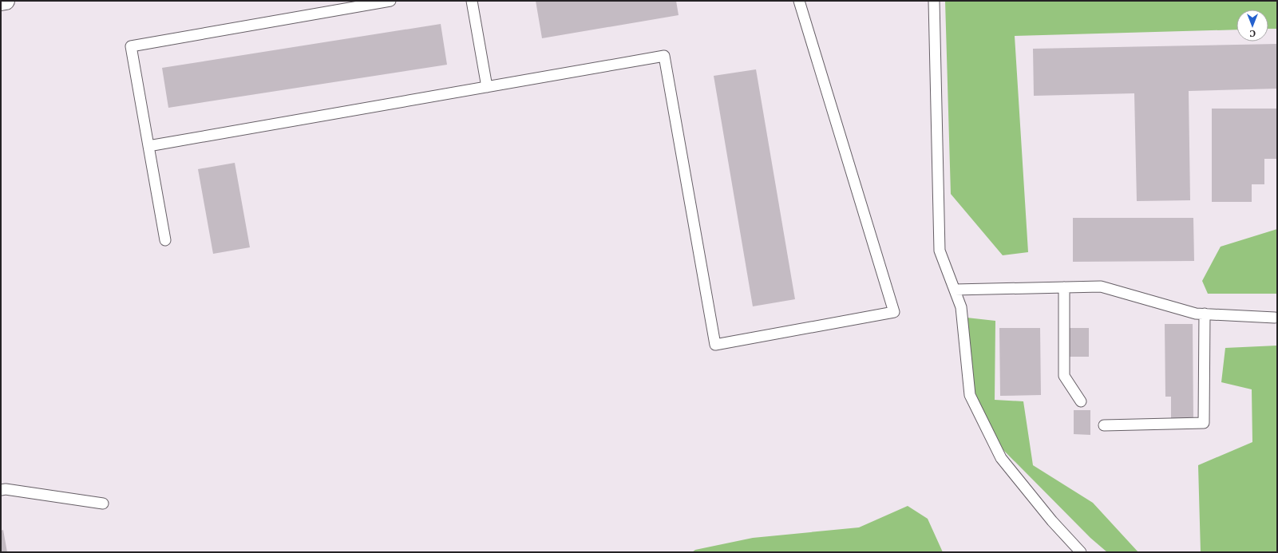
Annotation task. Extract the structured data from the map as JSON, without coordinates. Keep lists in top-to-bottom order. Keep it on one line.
{"north":"bottom"}
